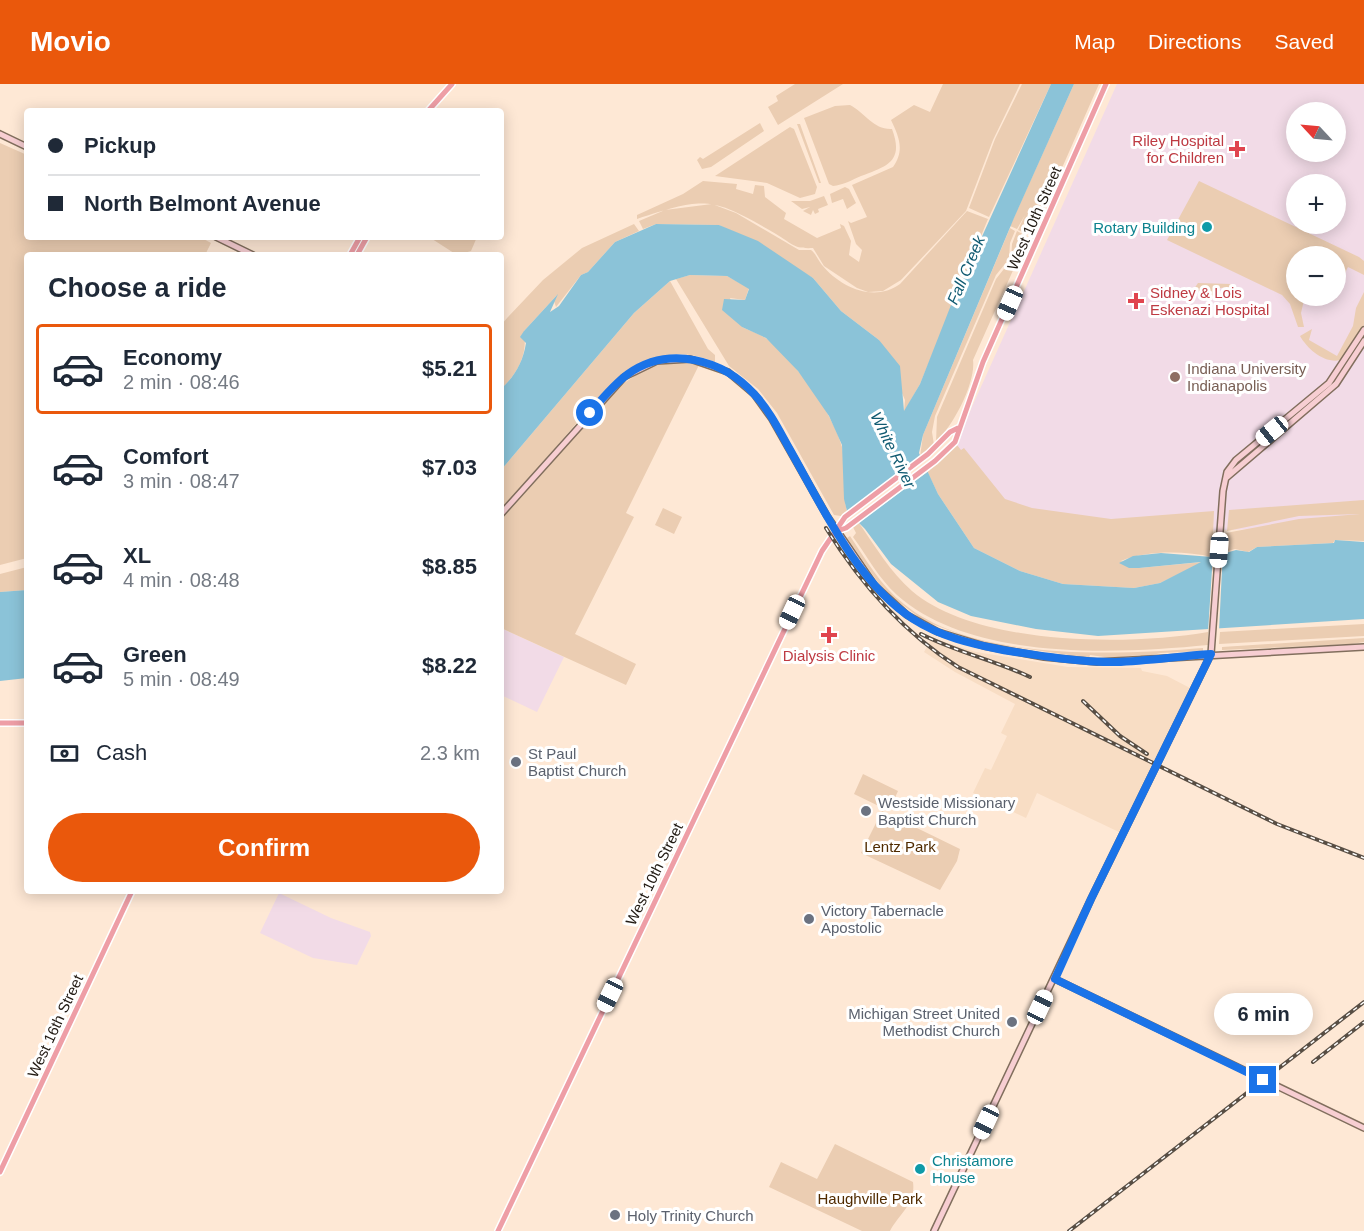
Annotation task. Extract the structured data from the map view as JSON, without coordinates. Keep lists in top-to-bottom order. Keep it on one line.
{"streets":{"main road":["West 10th Street","West 16th Street"]},"water":["Fall Creek","White River"],"parks":["Lentz Park","Haughville Park"],"places":{"health":["Riley Hospital for Children","Sidney & Lois Eskenazi Hospital","Dialysis Clinic"],"other":["Rotary Building","Indiana University Indianapolis","St Paul Baptist Church","Westside Missionary Baptist Church","Victory Tabernacle Apostolic","Michigan Street United Methodist Church","Christamore House","Holy Trinity Church"]},"north":"top left","page":{"header":"Movio","nav":["Map","Directions","Saved"],"map_buttons":["+","−"],"banner":["Pickup","North Belmont Avenue"],"heading":"Choose a ride","list":[{"name":"Economy","note":"2 min · 08:46","value":"$5.21"},{"name":"Comfort","note":"3 min · 08:47","value":"$7.03"},{"name":"XL","note":"4 min · 08:48","value":"$8.85"},{"name":"Green","note":"5 min · 08:49","value":"$8.22"}],"pay":["Cash","2.3 km"],"buttons":"Confirm","bubble":"6 min"}}
